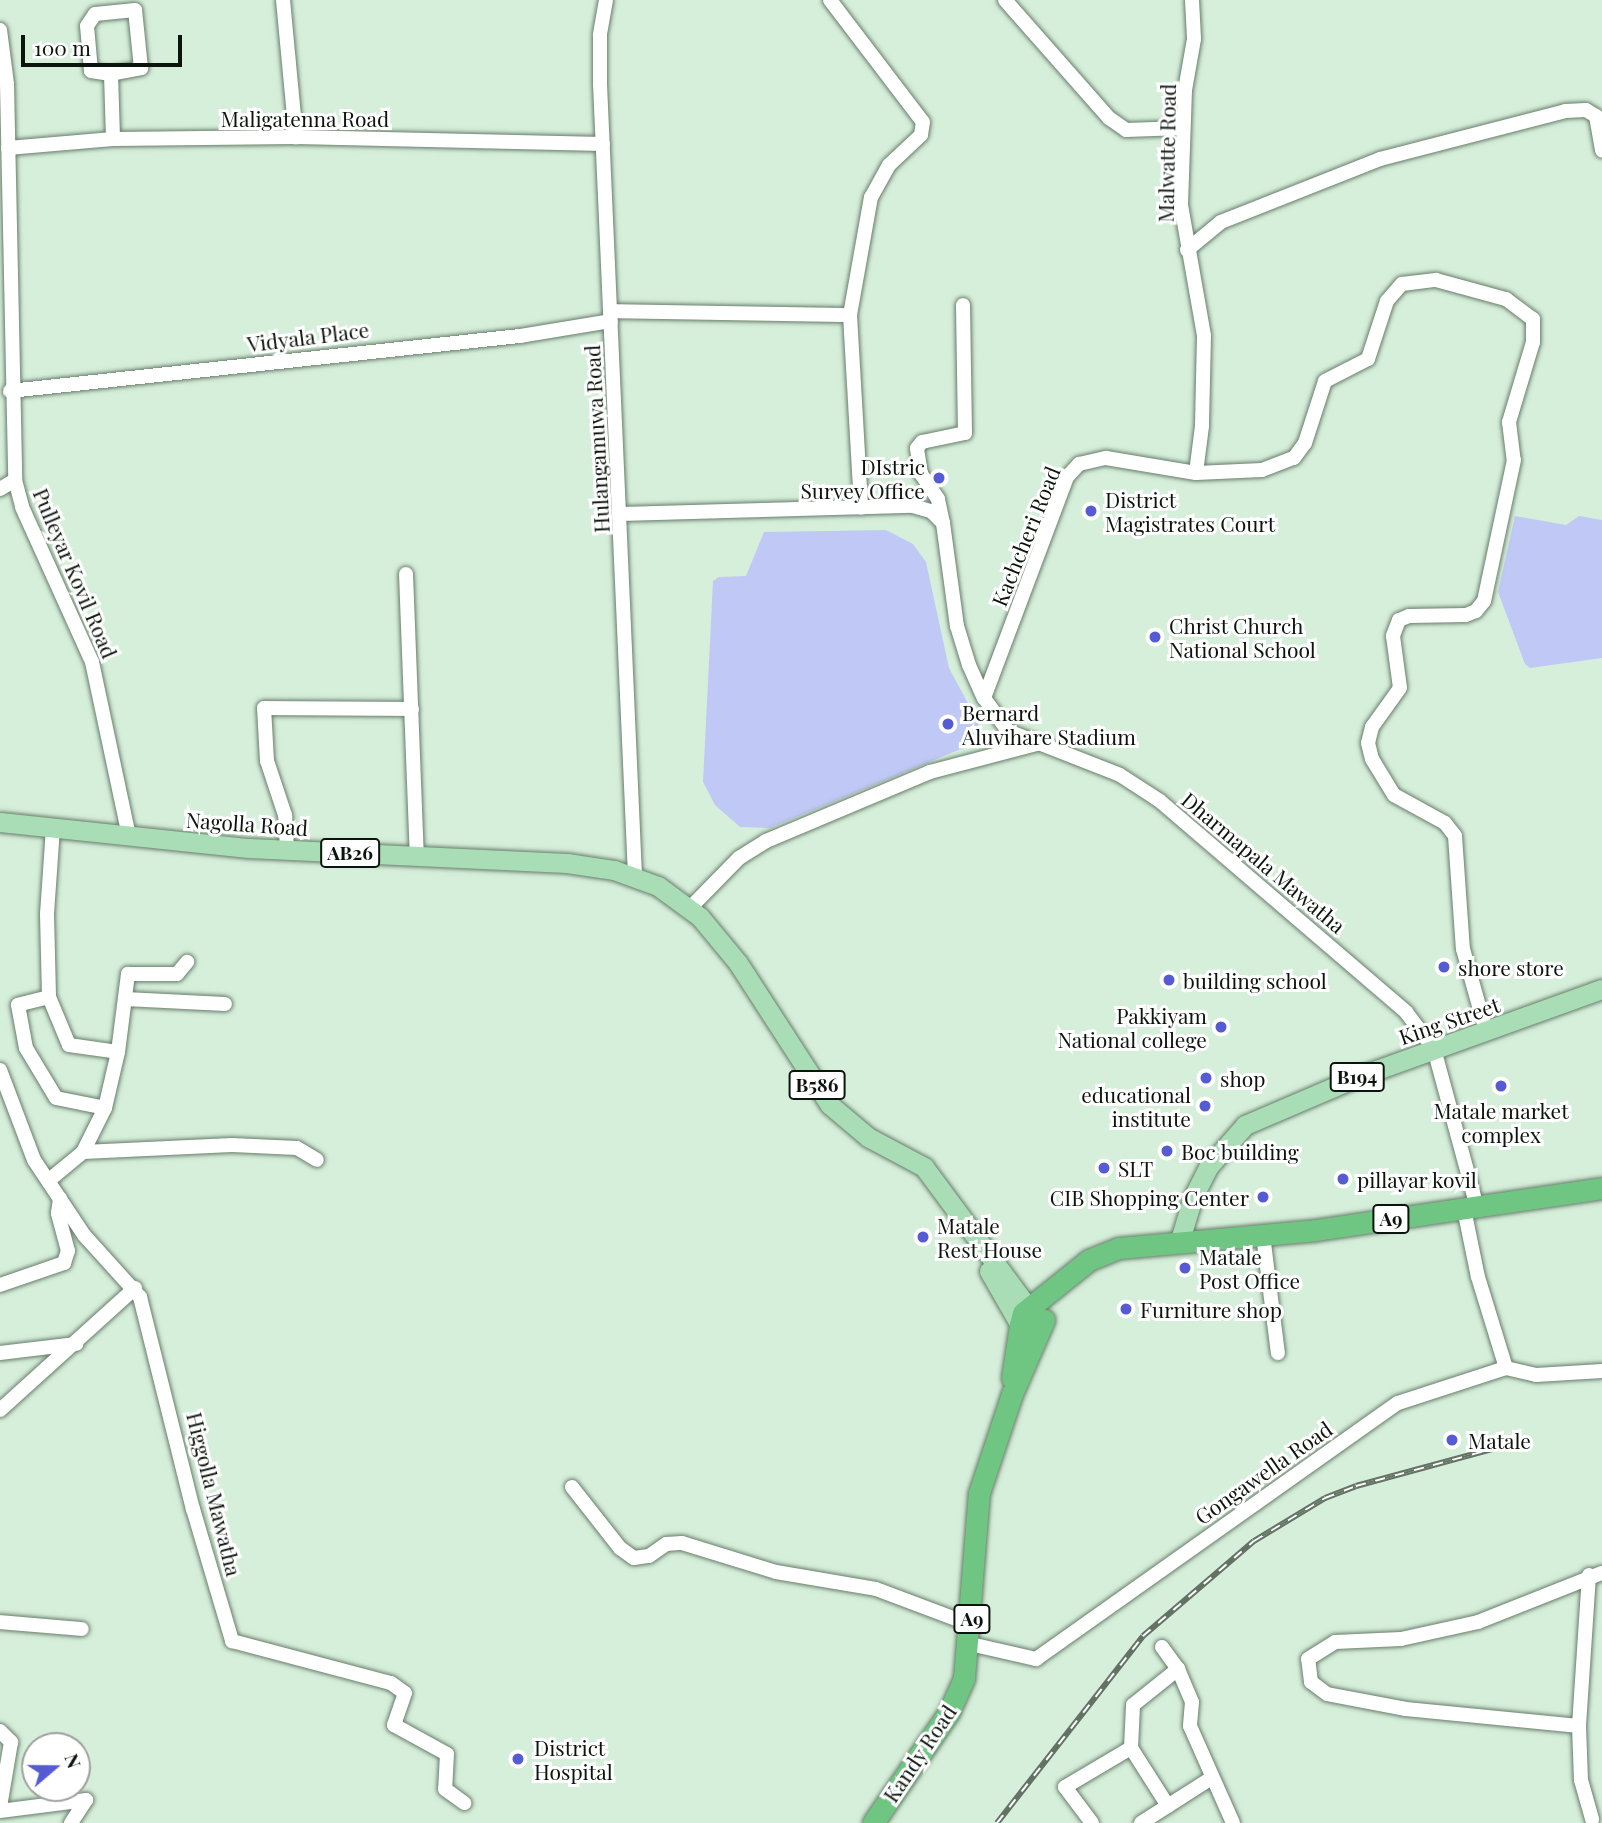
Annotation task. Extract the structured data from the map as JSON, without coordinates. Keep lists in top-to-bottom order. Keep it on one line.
{"streets":{"highway":["A9","Kandy Road"],"main road":["Nagolla Road","AB26","King Street","B194","B586"],"street":["Maligatenna Road","Malwatte Road","Vidyala Place","Hulangamuwa Road","Kachcheri Road","Pulleyar Kovil Road","Dharmapala Mawatha","Gongawella Road","Higgolla Mawatha"]},"crossings":[["Maligatenna Road","Hulangamuwa Road"],["Maligatenna Road","Pulleyar Kovil Road"],["Malwatte Road","Kachcheri Road"],["Vidyala Place","Hulangamuwa Road"],["Vidyala Place","Pulleyar Kovil Road"],["Hulangamuwa Road","Nagolla Road"],["Kachcheri Road","Dharmapala Mawatha"],["Kachcheri Road","King Street"],["Pulleyar Kovil Road","Nagolla Road"],["Nagolla Road","B586"],["Dharmapala Mawatha","King Street"],["King Street","A9"],["King Street","Kandy Road"],["B586","Kandy Road"],["A9","Kandy Road"],["Gongawella Road","Kandy Road"]],"places":["DIstric Survey Office","District Magistrates Court","Christ Church National School","Bernard Aluvihare Stadium","shore store","building school","Pakkiyam National college","shop","Matale market complex","educational institute","Boc building","SLT","pillayar kovil","CIB Shopping Center","Matale Rest House","Matale Post Office","Furniture shop","Matale","District Hospital"],"scale_bar":"100 m","north":"right"}
